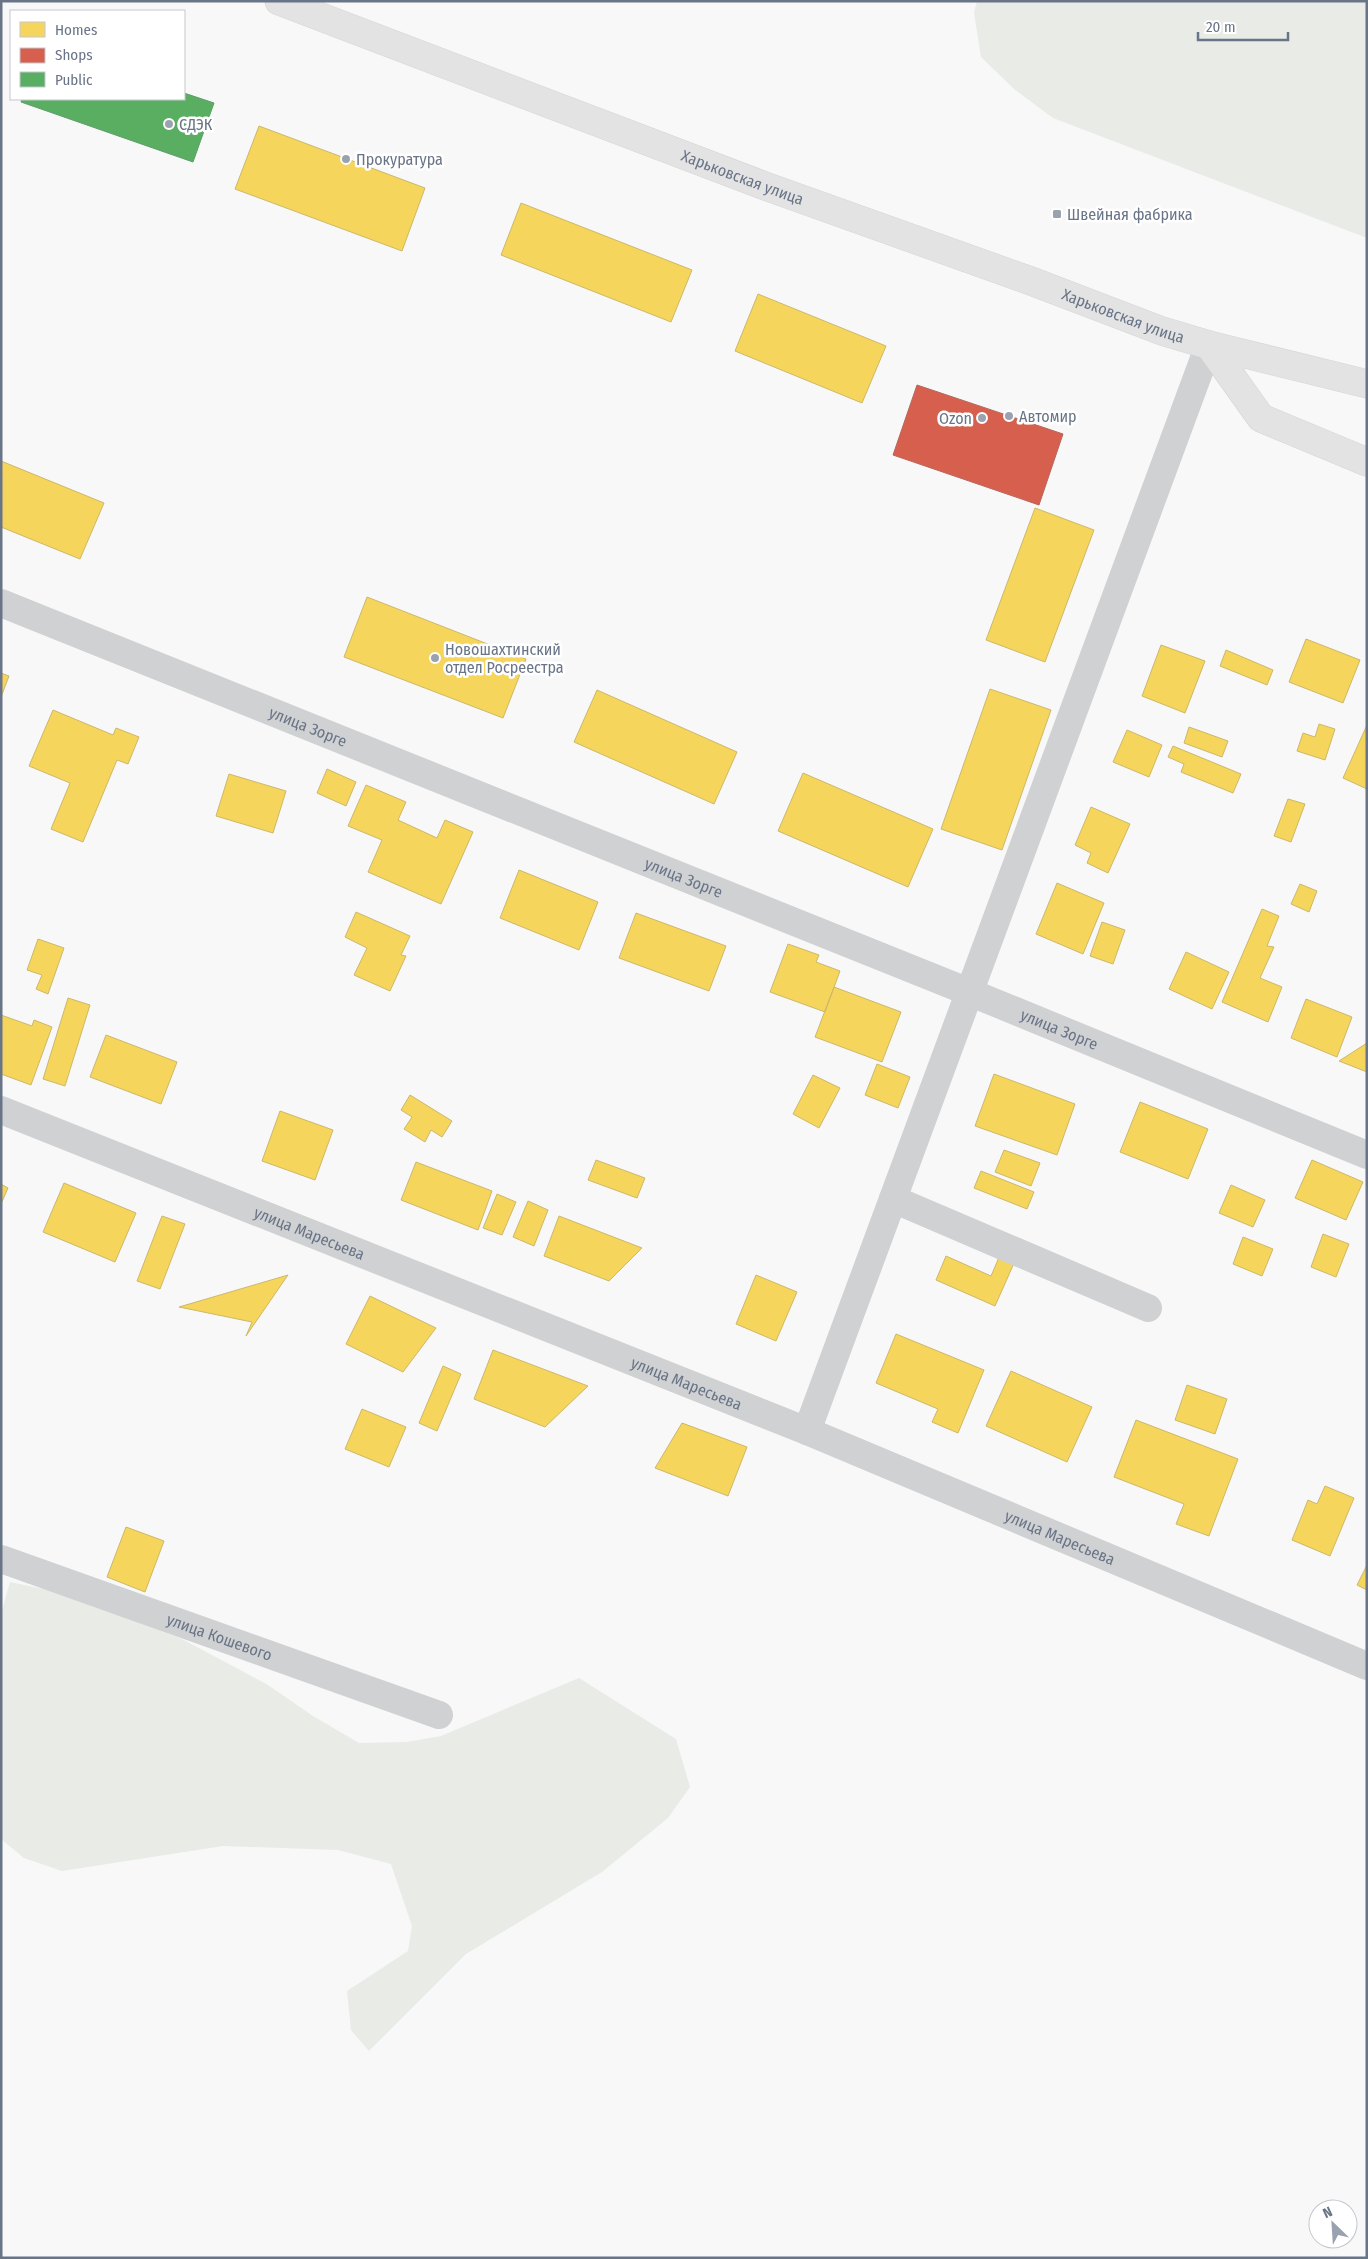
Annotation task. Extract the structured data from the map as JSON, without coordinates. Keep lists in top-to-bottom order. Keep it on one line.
{"streets":{"main road":["Харьковская улица"],"street":["улица Зорге","улица Маресьева","улица Кошевого"]},"places":{"other":["СДЭК","Прокуратура","Автомир","Ozon","Новошахтинский отдел Росреестра"],"transit":["Швейная фабрика"]},"legend":["Homes","Shops","Public"],"scale_bar":"20 m","north":"top left"}
